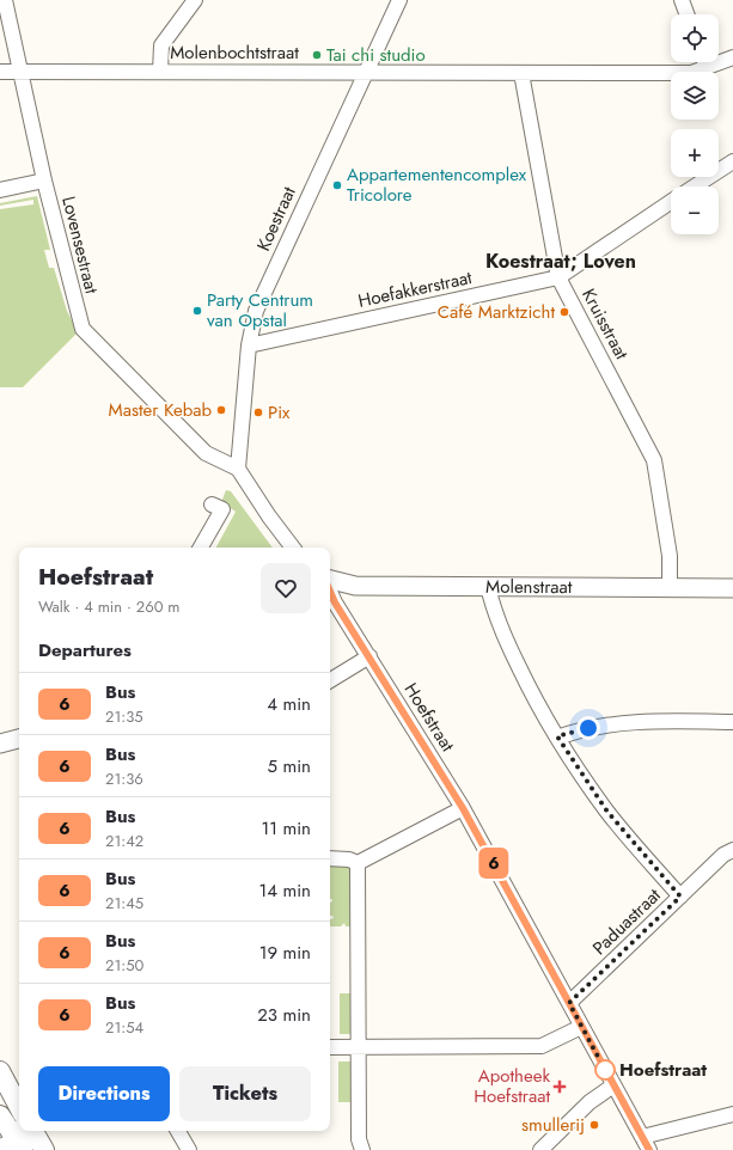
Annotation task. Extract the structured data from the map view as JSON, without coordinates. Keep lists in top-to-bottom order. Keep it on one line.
{"streets":{"street":["Molenbochtstraat","Koestraat","Lovensestraat","Hoefakkerstraat","Kruisstraat","Molenstraat","Hoefstraat","Paduastraat"]},"crossings":[["Molenbochtstraat","Koestraat"],["Molenbochtstraat","Lovensestraat"],["Molenbochtstraat","Kruisstraat"],["Koestraat","Lovensestraat"],["Koestraat","Hoefakkerstraat"],["Hoefakkerstraat","Kruisstraat"],["Kruisstraat","Molenstraat"],["Hoefstraat","Paduastraat"]],"districts":["Koestraat; Loven"],"places":{"other":["Tai chi studio","Appartementencomplex Tricolore","Party Centrum van Opstal","Café Marktzicht","Master Kebab","Pix","Hoefstraat","smullerij"],"health":["Apotheek Hoefstraat"]},"lines":["bus line 6"],"page":{"on_map":"6","map_buttons":["+","−"],"heading":[["Hoefstraat","Walk · 4 min · 260 m"],"Departures"],"list":[{"mark":"6","name":"Bus","note":"21:35","value":"4 min"},{"mark":"6","name":"Bus","note":"21:36","value":"5 min"},{"mark":"6","name":"Bus","note":"21:42","value":"11 min"},{"mark":"6","name":"Bus","note":"21:45","value":"14 min"},{"mark":"6","name":"Bus","note":"21:50","value":"19 min"},{"mark":"6","name":"Bus","note":"21:54","value":"23 min"}],"buttons":["Directions","Tickets"]}}
